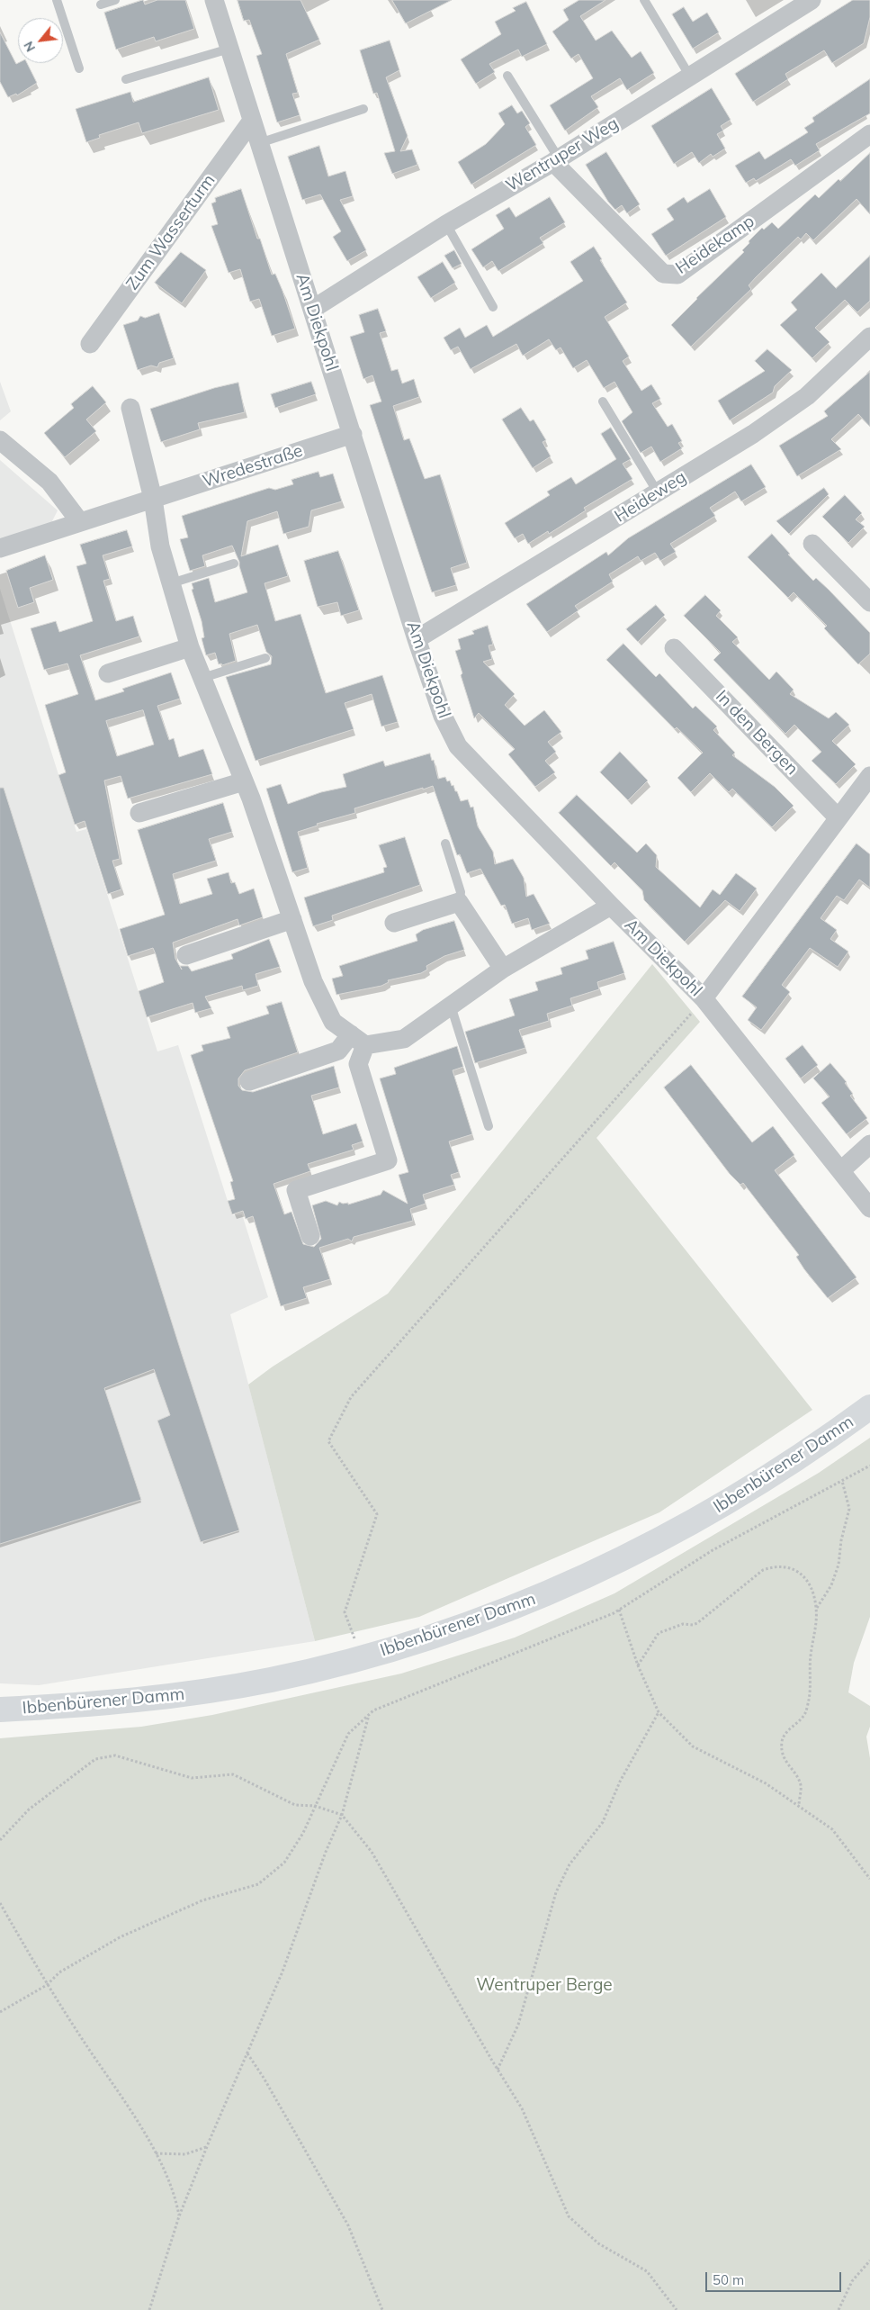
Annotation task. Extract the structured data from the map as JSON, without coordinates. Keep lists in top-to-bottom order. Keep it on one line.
{"streets":{"main road":["Ibbenbürener Damm"],"street":["Wentruper Weg","Zum Wasserturm","Heidekamp","Am Diekpohl","Wredestraße","Heideweg","In den Bergen"]},"crossings":[["Wentruper Weg","Heidekamp"],["Wentruper Weg","Am Diekpohl"],["Zum Wasserturm","Am Diekpohl"],["Am Diekpohl","Wredestraße"],["Am Diekpohl","Heideweg"]],"parks":["Wentruper Berge"],"scale_bar":"50 m","north":"bottom left"}
